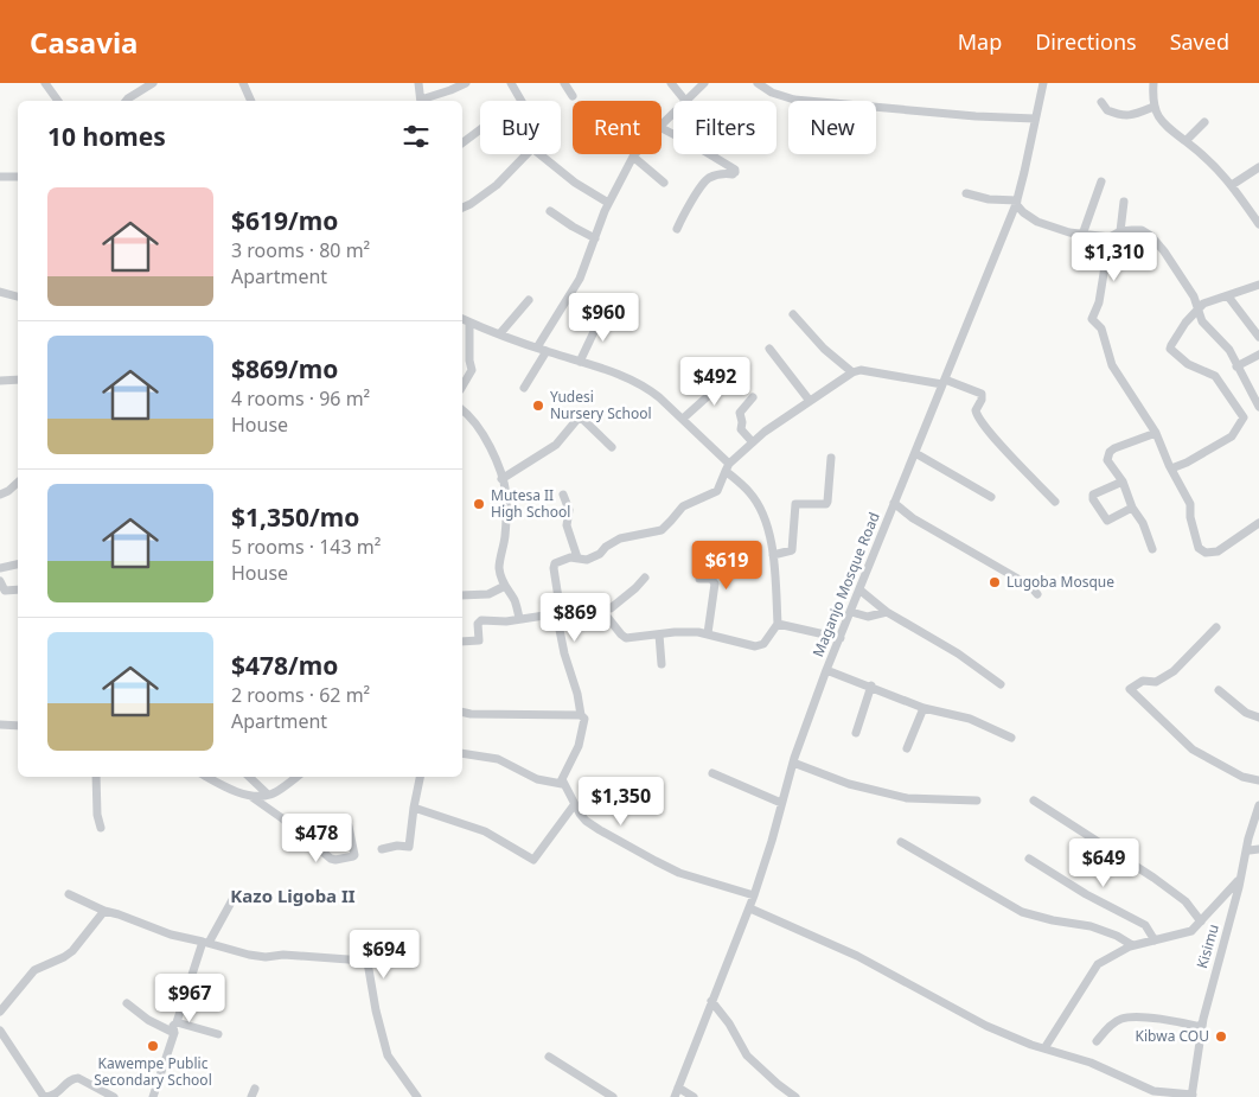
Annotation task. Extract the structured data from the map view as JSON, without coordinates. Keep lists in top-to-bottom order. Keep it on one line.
{"streets":{"street":["Maganjo Mosque Road","Kisimu"]},"districts":["Kazo Ligoba II"],"places":["Yudesi Nursery School","Mutesa II High School","Lugoba Mosque","Kibwa COU","Kawempe Public Secondary School"],"page":{"header":"Casavia","nav":["Map","Directions","Saved"],"chip":["Buy","Rent","Filters","New"],"heading":"10 homes","list":[{"name":"$619/mo","note":"3 rooms · 80 m² · Apartment"},{"name":"$869/mo","note":"4 rooms · 96 m² · House"},{"name":"$1,350/mo","note":"5 rooms · 143 m² · House"},{"name":"$478/mo","note":"2 rooms · 62 m² · Apartment"}],"price":["$1,310","$960","$492","$619","$869","$1,350","$478","$649","$694","$967"]}}
